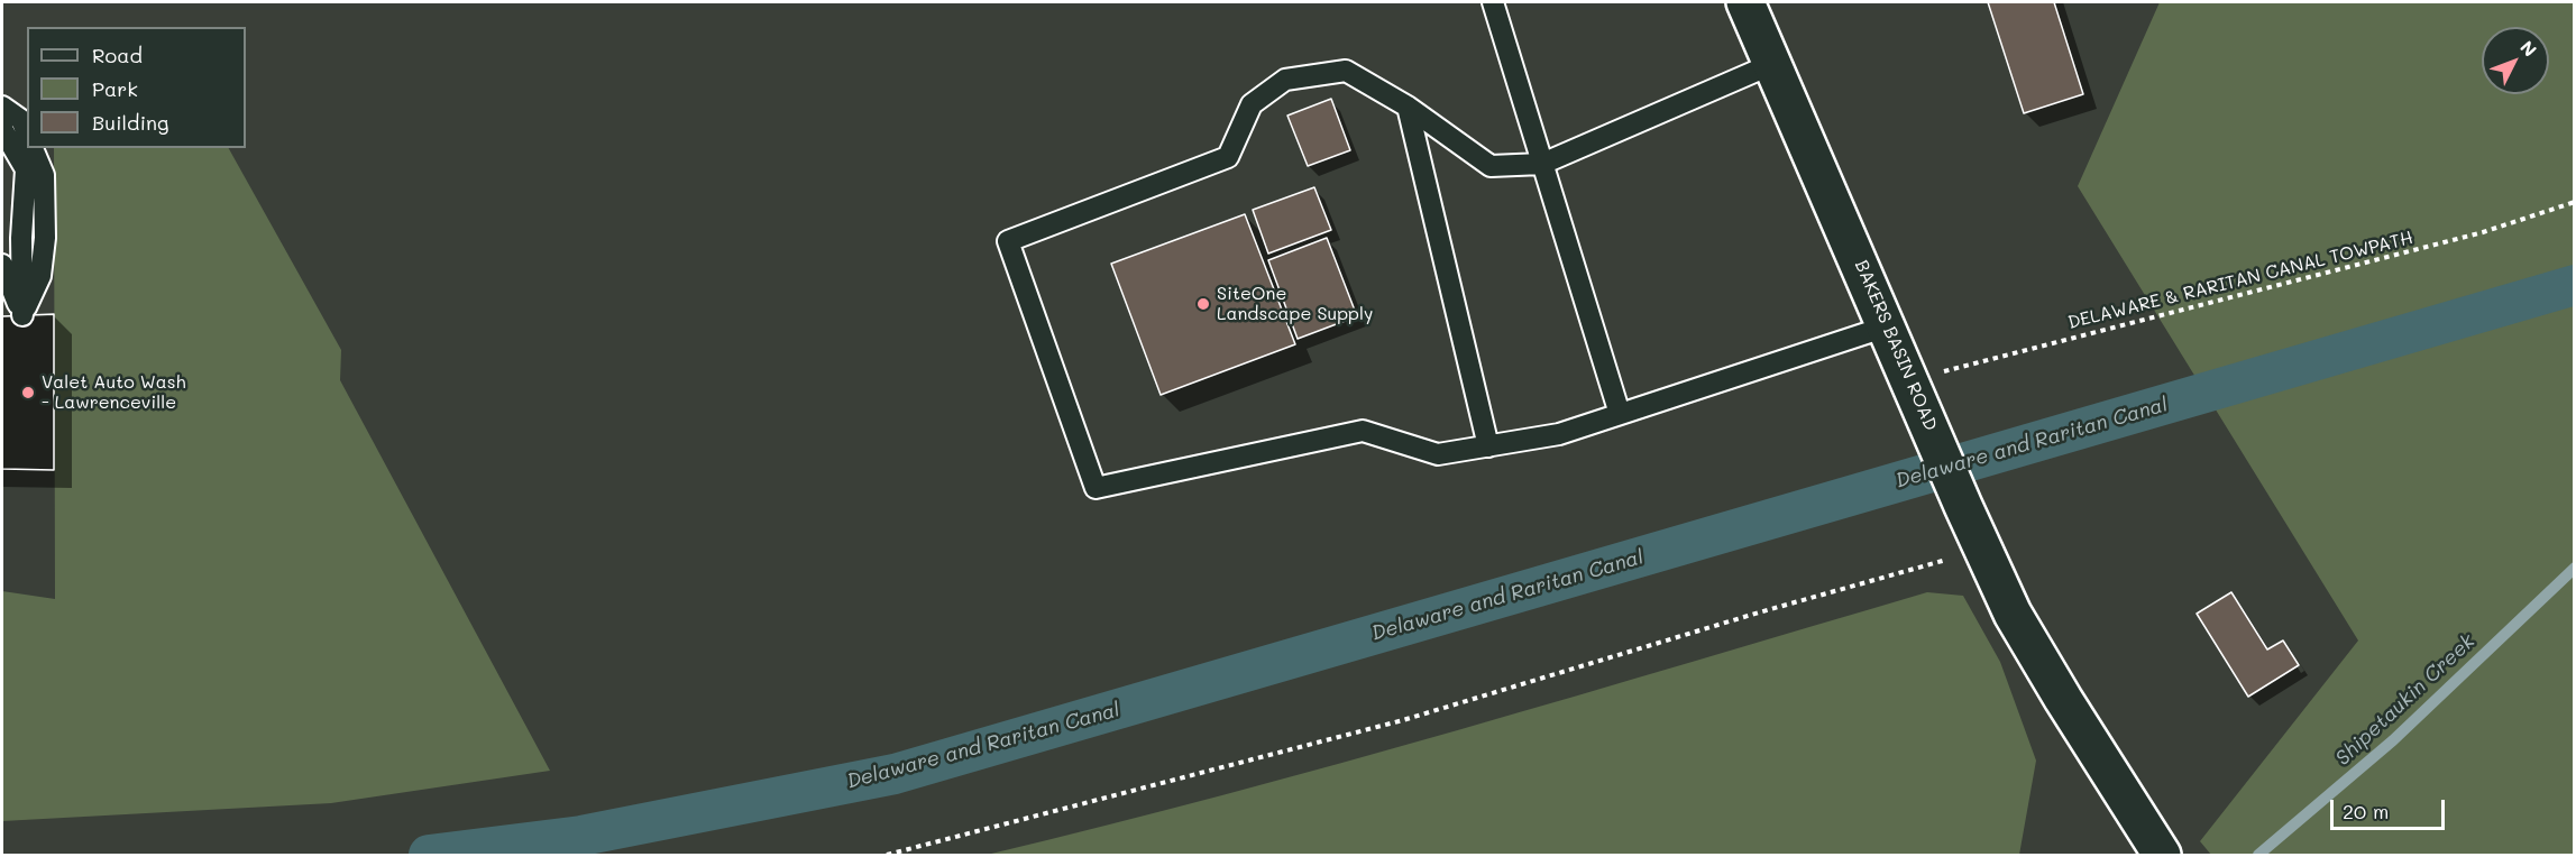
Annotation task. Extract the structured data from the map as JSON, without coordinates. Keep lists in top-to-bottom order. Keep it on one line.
{"streets":{"main road":["BAKERS BASIN ROAD"],"path":["DELAWARE & RARITAN CANAL TOWPATH"]},"crossings":[["DELAWARE & RARITAN CANAL TOWPATH","BAKERS BASIN ROAD"]],"water":["Delaware and Raritan Canal","Shipetaukin Creek"],"places":["SiteOne Landscape Supply","Valet Auto Wash - Lawrenceville"],"legend":["Road","Park","Building"],"scale_bar":"20 m","north":"top right"}
